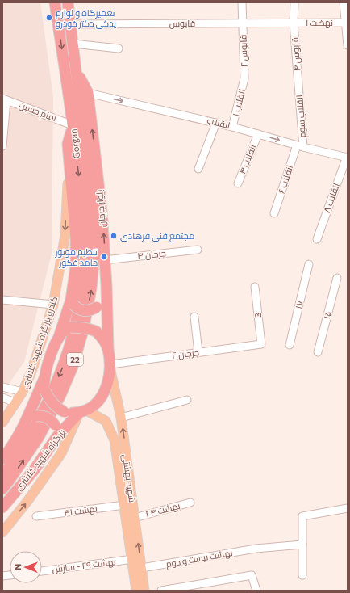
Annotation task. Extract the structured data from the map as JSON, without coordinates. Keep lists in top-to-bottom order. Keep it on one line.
{"streets":{"highway":["Gorgan","بلوار جرجان","22","بزرگراه شهید کلانتری"],"main road":["کندرو بزرگراه شهید کلانتری","شهید بهشتی"],"street":["۱ نهضت","قابوس","۲ قابوس","۴ قابوس","انقلاب ۱","امام حسین","انقلاب سوم","انقلاب","۴ انقلاب","۶ انقلاب","۸ انقلاب","۴ جرجان","۱۷","3","۱۵","جرجان ۲","بهشت ۲۴","بهشت ۳۱","بهشت بیست و دوم","بهشت ۲۹ - سازش"]},"crossings":[["۱ نهضت","قابوس"],["۱ نهضت","۴ قابوس"],["قابوس","۲ قابوس"],["قابوس","۴ قابوس"],["قابوس","Gorgan"],["۲ قابوس","انقلاب ۱"],["۴ قابوس","انقلاب سوم"],["انقلاب ۱","انقلاب"],["امام حسین","Gorgan"],["انقلاب سوم","انقلاب"],["انقلاب سوم","۶ انقلاب"],["انقلاب","۴ انقلاب"],["انقلاب","۶ انقلاب"],["انقلاب","۸ انقلاب"],["انقلاب","بلوار جرجان"],["Gorgan","بلوار جرجان"],["Gorgan","بزرگراه شهید کلانتری"],["بلوار جرجان","۴ جرجان"],["بلوار جرجان","جرجان ۲"],["بلوار جرجان","بزرگراه شهید کلانتری"],["بلوار جرجان","شهید بهشتی"],["3","جرجان ۲"],["جرجان ۲","بزرگراه شهید کلانتری"],["جرجان ۲","شهید بهشتی"],["بزرگراه شهید کلانتری","شهید بهشتی"],["شهید بهشتی","بهشت ۲۴"],["شهید بهشتی","بهشت ۳۱"],["شهید بهشتی","بهشت بیست و دوم"],["شهید بهشتی","بهشت ۲۹ - سازش"]],"one_way":["انقلاب","کندرو بزرگراه شهید کلانتری"],"places":["تعمیرگاه و لوازم یدکی دکتر خودرو","مجتمع فنی فرهادی","تنظیم موتور حامد فکور"],"north":"left"}
